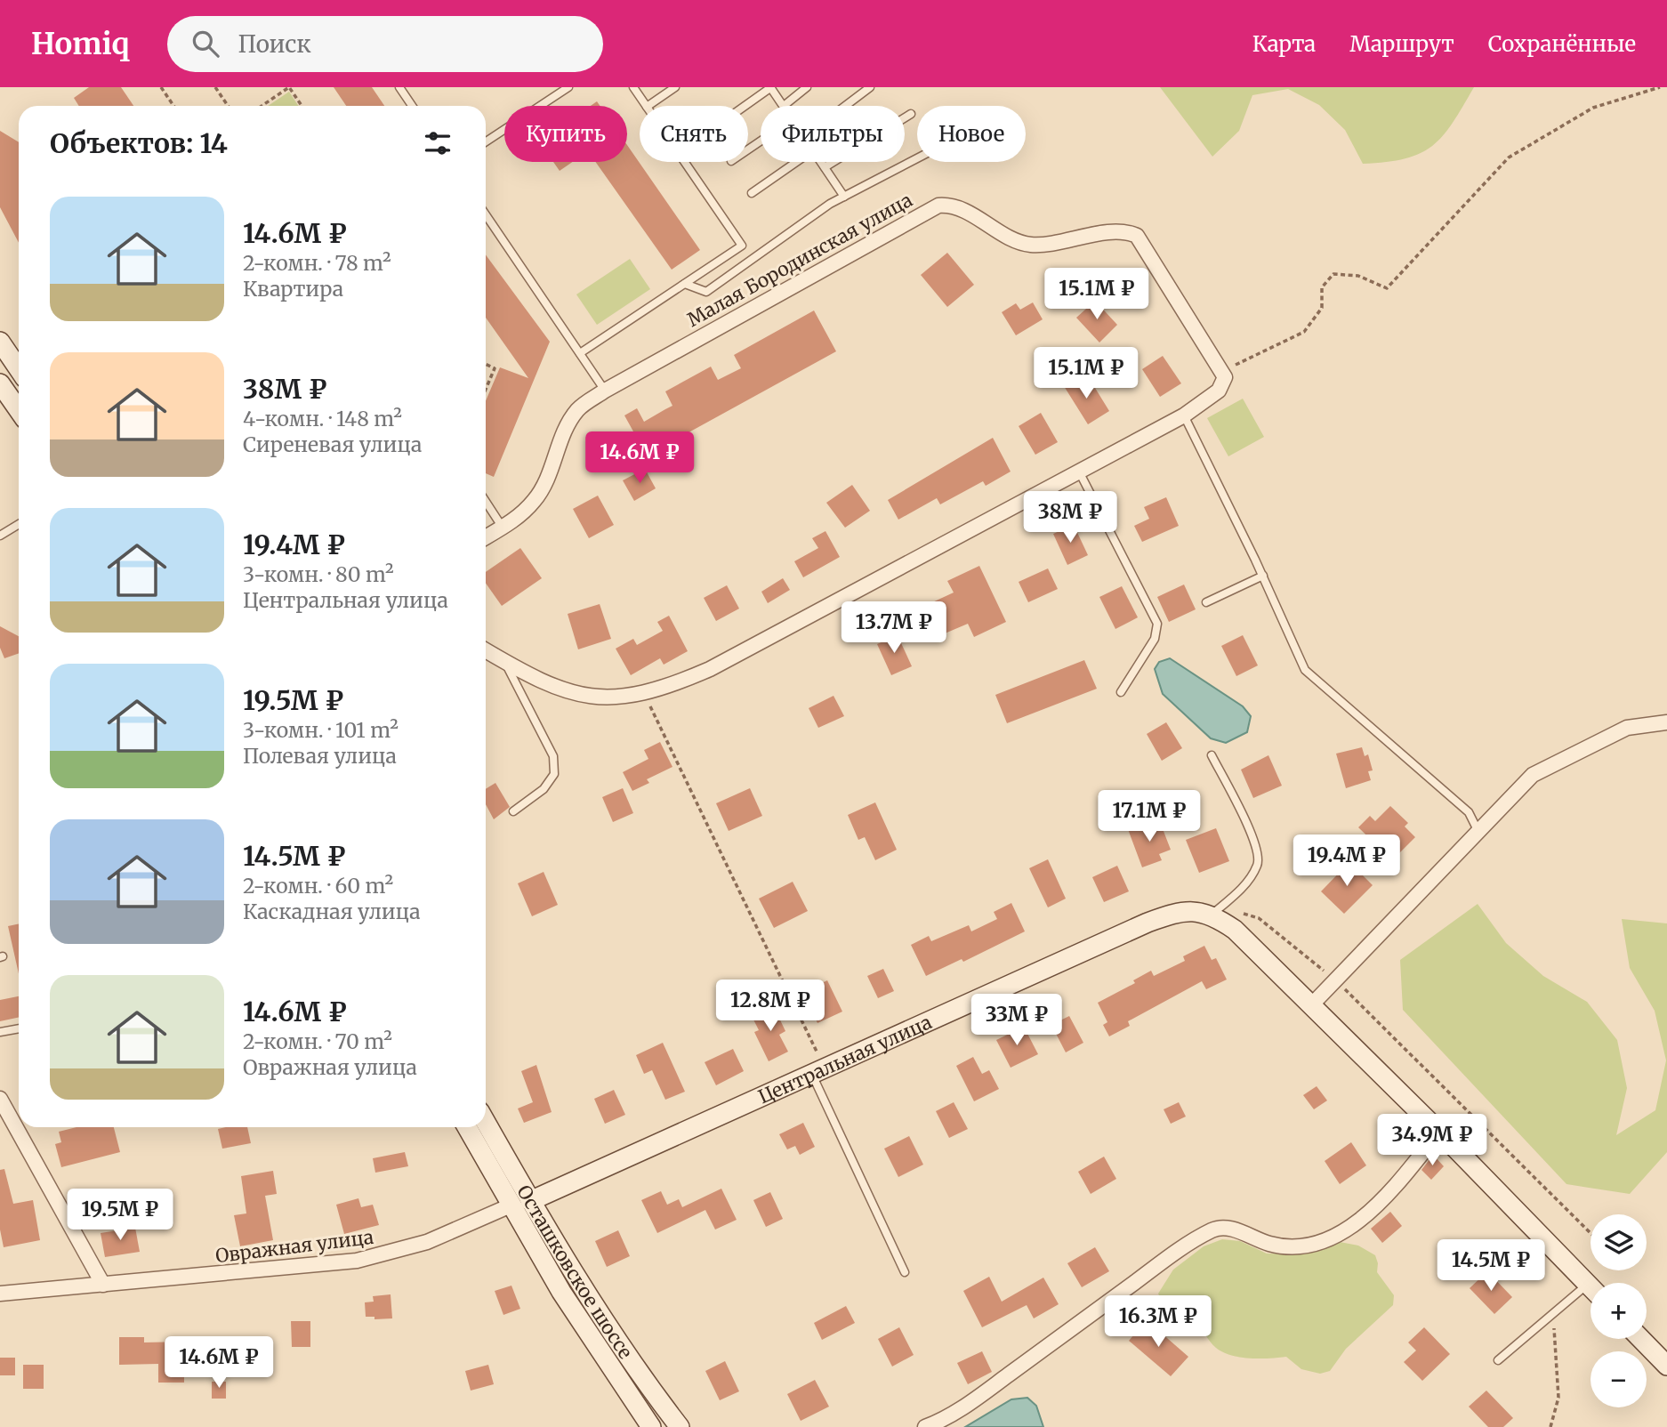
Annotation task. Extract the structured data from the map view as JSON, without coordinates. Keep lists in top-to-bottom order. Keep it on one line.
{"streets":{"street":["Малая Бородинская улица","Центральная улица","Овражная улица","Осташковское шоссе"]},"crossings":[["Центральная улица","Осташковское шоссе"],["Овражная улица","Осташковское шоссе"]],"page":{"header":"Homiq","search":"Поиск","nav":["Карта","Маршрут","Сохранённые"],"chip":["Купить","Снять","Фильтры","Новое"],"heading":"Объектов: 14","list":[{"name":"14.6M ₽","note":"2-комн. · 78 m² · Квартира"},{"name":"38M ₽","note":"4-комн. · 148 m² · Сиреневая улица"},{"name":"19.4M ₽","note":"3-комн. · 80 m² · Центральная улица"},{"name":"19.5M ₽","note":"3-комн. · 101 m² · Полевая улица"},{"name":"14.5M ₽","note":"2-комн. · 60 m² · Каскадная улица"},{"name":"14.6M ₽","note":"2-комн. · 70 m² · Овражная улица"}],"price":["15.1M ₽","15.1M ₽","14.6M ₽","38M ₽","13.7M ₽","17.1M ₽","19.4M ₽","12.8M ₽","33M ₽","34.9M ₽","19.5M ₽","14.5M ₽","16.3M ₽","14.6M ₽"],"map_buttons":["+","−"]}}
